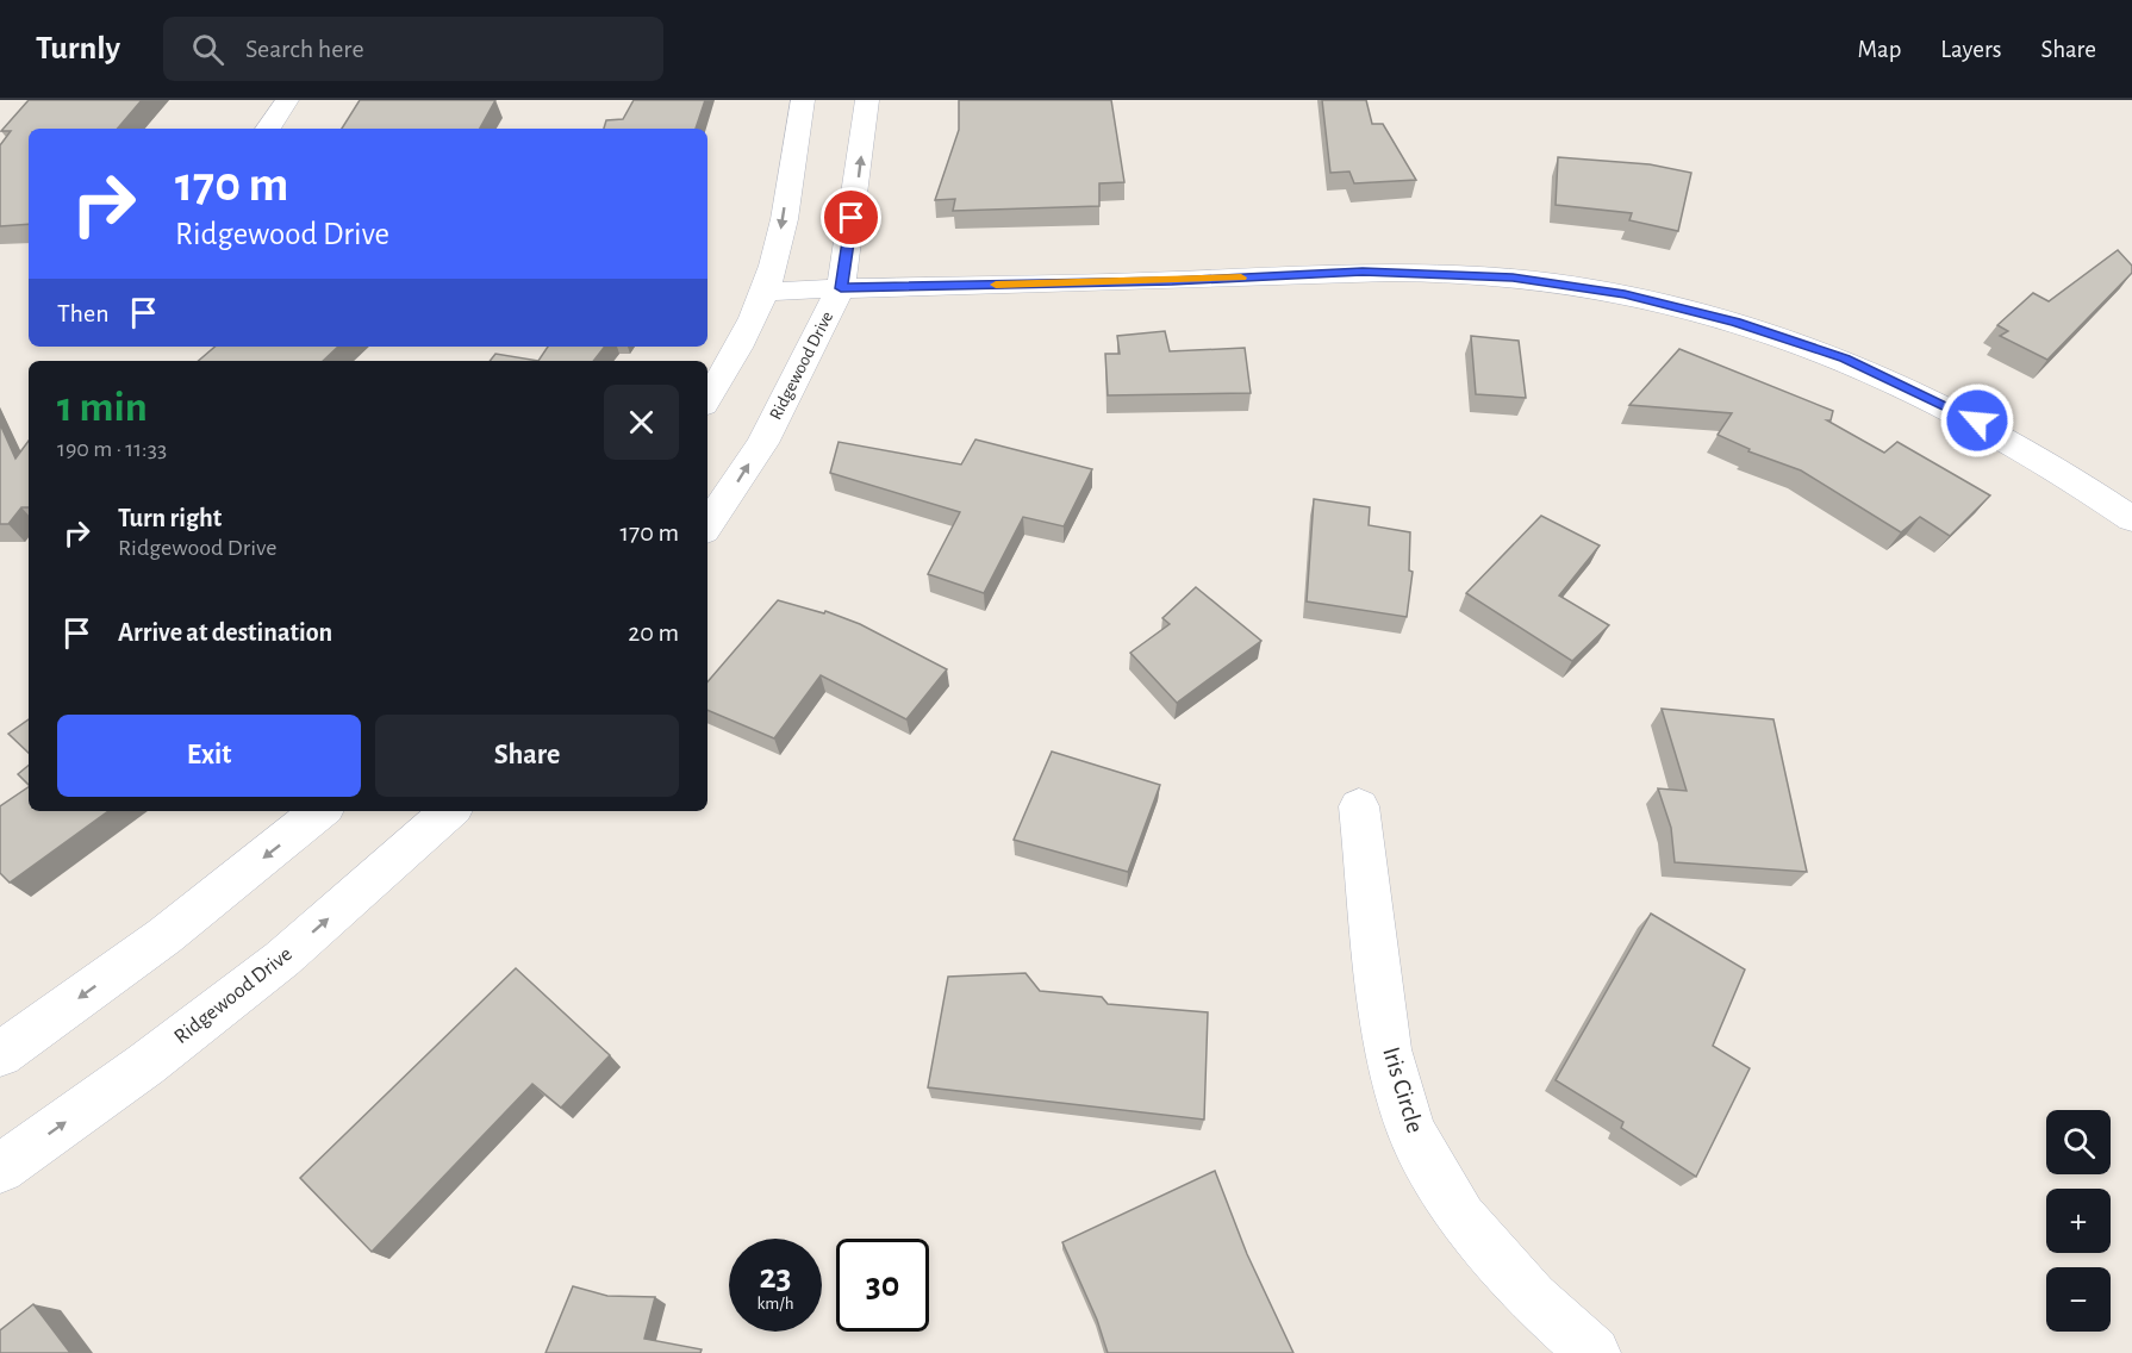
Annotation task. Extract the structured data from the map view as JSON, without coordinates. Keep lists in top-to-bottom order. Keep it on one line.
{"streets":{"street":["Ridgewood Drive","Iris Circle"]},"page":{"header":"Turnly","search":"Search here","nav":["Map","Layers","Share"],"turn":["170 m","Ridgewood Drive"],"then":"Then","heading":["1 min","190 m · 11:33"],"list":[{"name":"Turn right","note":"Ridgewood Drive","value":"170 m"},{"name":"Arrive at destination","value":"20 m"}],"buttons":["Exit","Share"],"map_buttons":["+","−"],"speed":"23 km/h","limit":"30"}}
